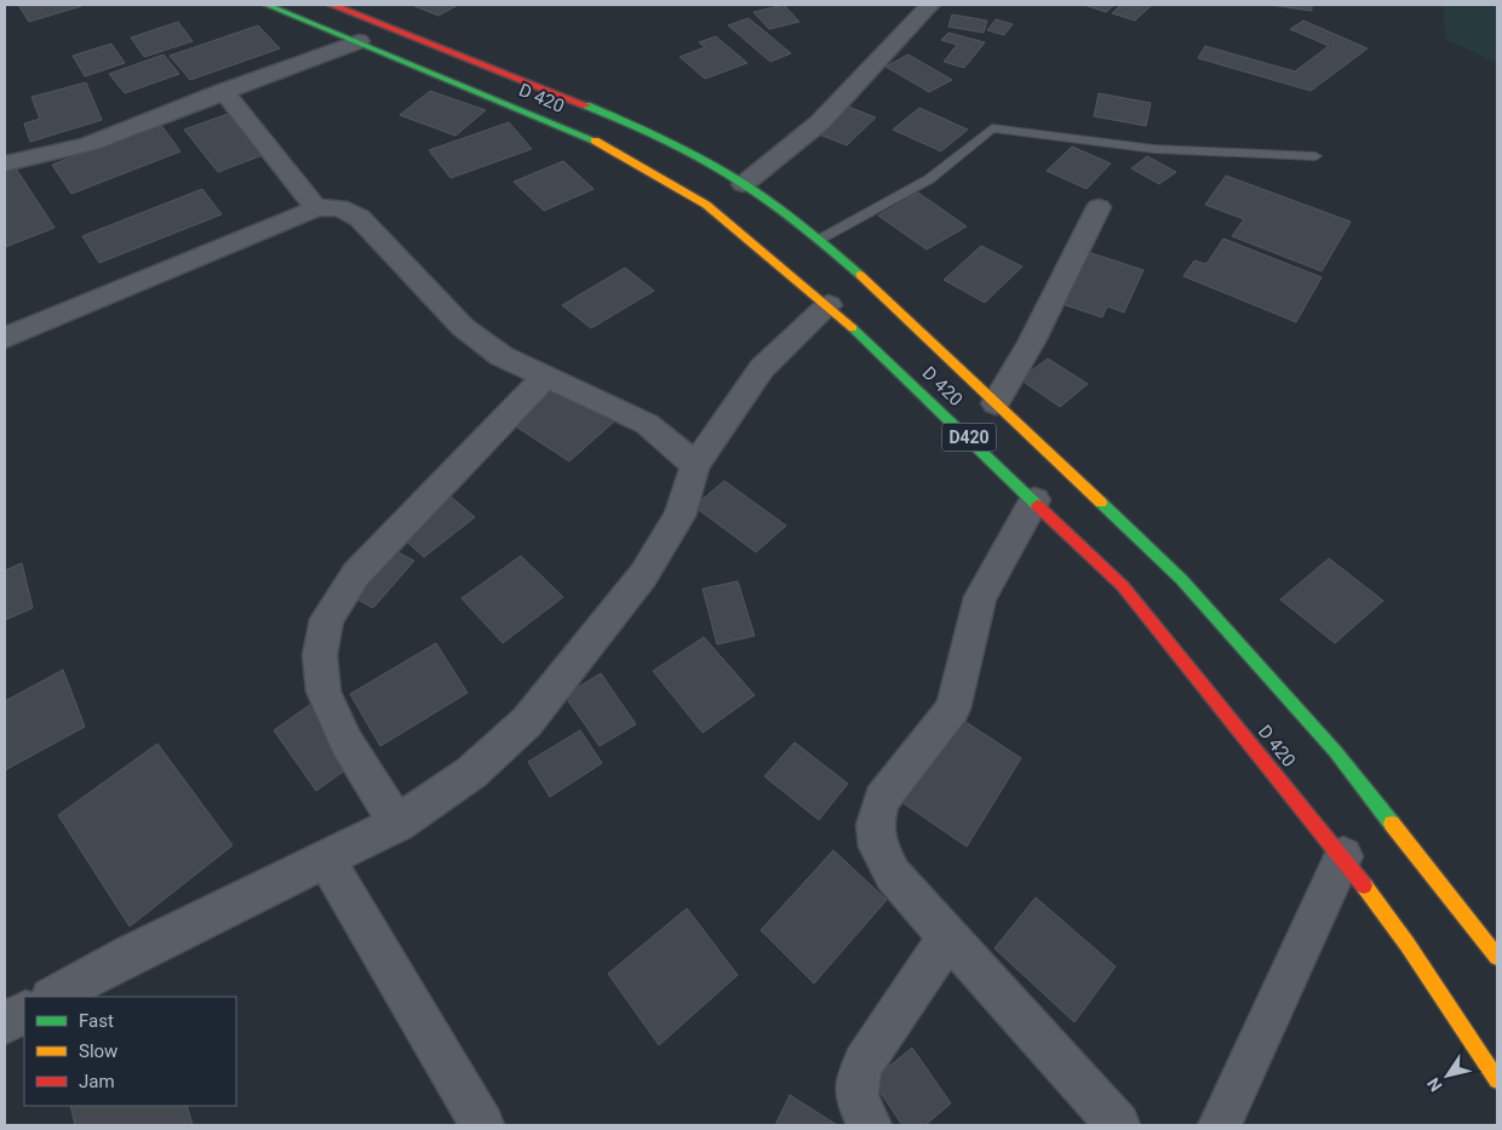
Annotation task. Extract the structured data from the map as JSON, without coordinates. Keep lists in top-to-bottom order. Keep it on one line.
{"streets":{"highway":["D 420","D420"]},"legend":["Fast","Slow","Jam"],"north":"bottom left"}
